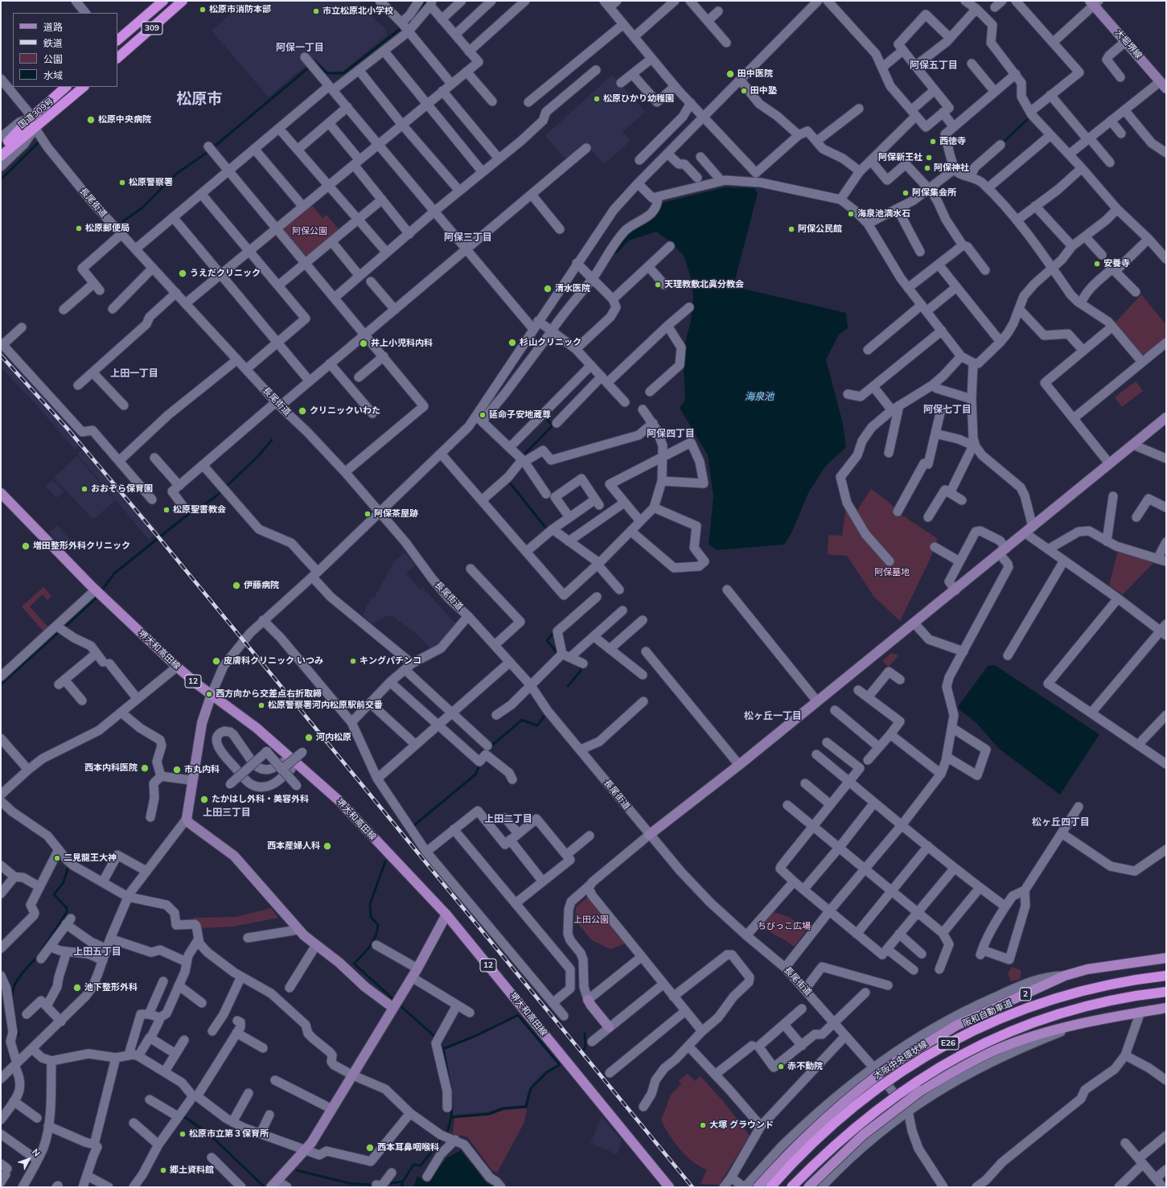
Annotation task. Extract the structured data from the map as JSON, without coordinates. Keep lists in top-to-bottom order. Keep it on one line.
{"streets":{"highway":["309","国道309号","阪和自動車道","E26"],"main road":["堺大和高田線","12","2","大阪中央環状線"],"street":["大堀堺線","長尾街道"]},"crossings":[["国道309号","長尾街道"]],"districts":["阿保一丁目","阿保五丁目","松原市","阿保三丁目","上田一丁目","阿保七丁目","阿保四丁目","松ヶ丘一丁目","上田三丁目","上田二丁目","松ヶ丘四丁目","上田五丁目"],"water":["海泉池"],"parks":["阿保公園","阿保墓地","上田公園","ちびっこ広場"],"places":["松原市消防本部","市立松原北小学校","田中医院","田中塾","松原ひかり幼稚園","松原中央病院","西徳寺","阿保新王社","阿保神社","松原警察署","阿保集会所","海泉池満水石","松原郵便局","阿保公民館","安養寺","うえだクリニック","天理教敷北眞分教会","清水医院","杉山クリニック","井上小児科内科","クリニックいわた","延命子安地蔵尊","おおぞら保育園","松原聖書教会","阿保茶屋跡","増田整形外科クリニック","伊藤病院","皮膚科クリニック いつみ","キングパチンコ","西方向から交差点右折取締","松原警察署河内松原駅前交番","河内松原","西本内科医院","市丸内科","たかはし外科・美容外科","西本産婦人科","二見龍王大神","池下整形外科","赤不動院","大塚 グラウンド","松原市立第３保育所","西本耳鼻咽喉科","郷土資料館"],"legend":["道路","鉄道","公園","水域"],"north":"top right"}
